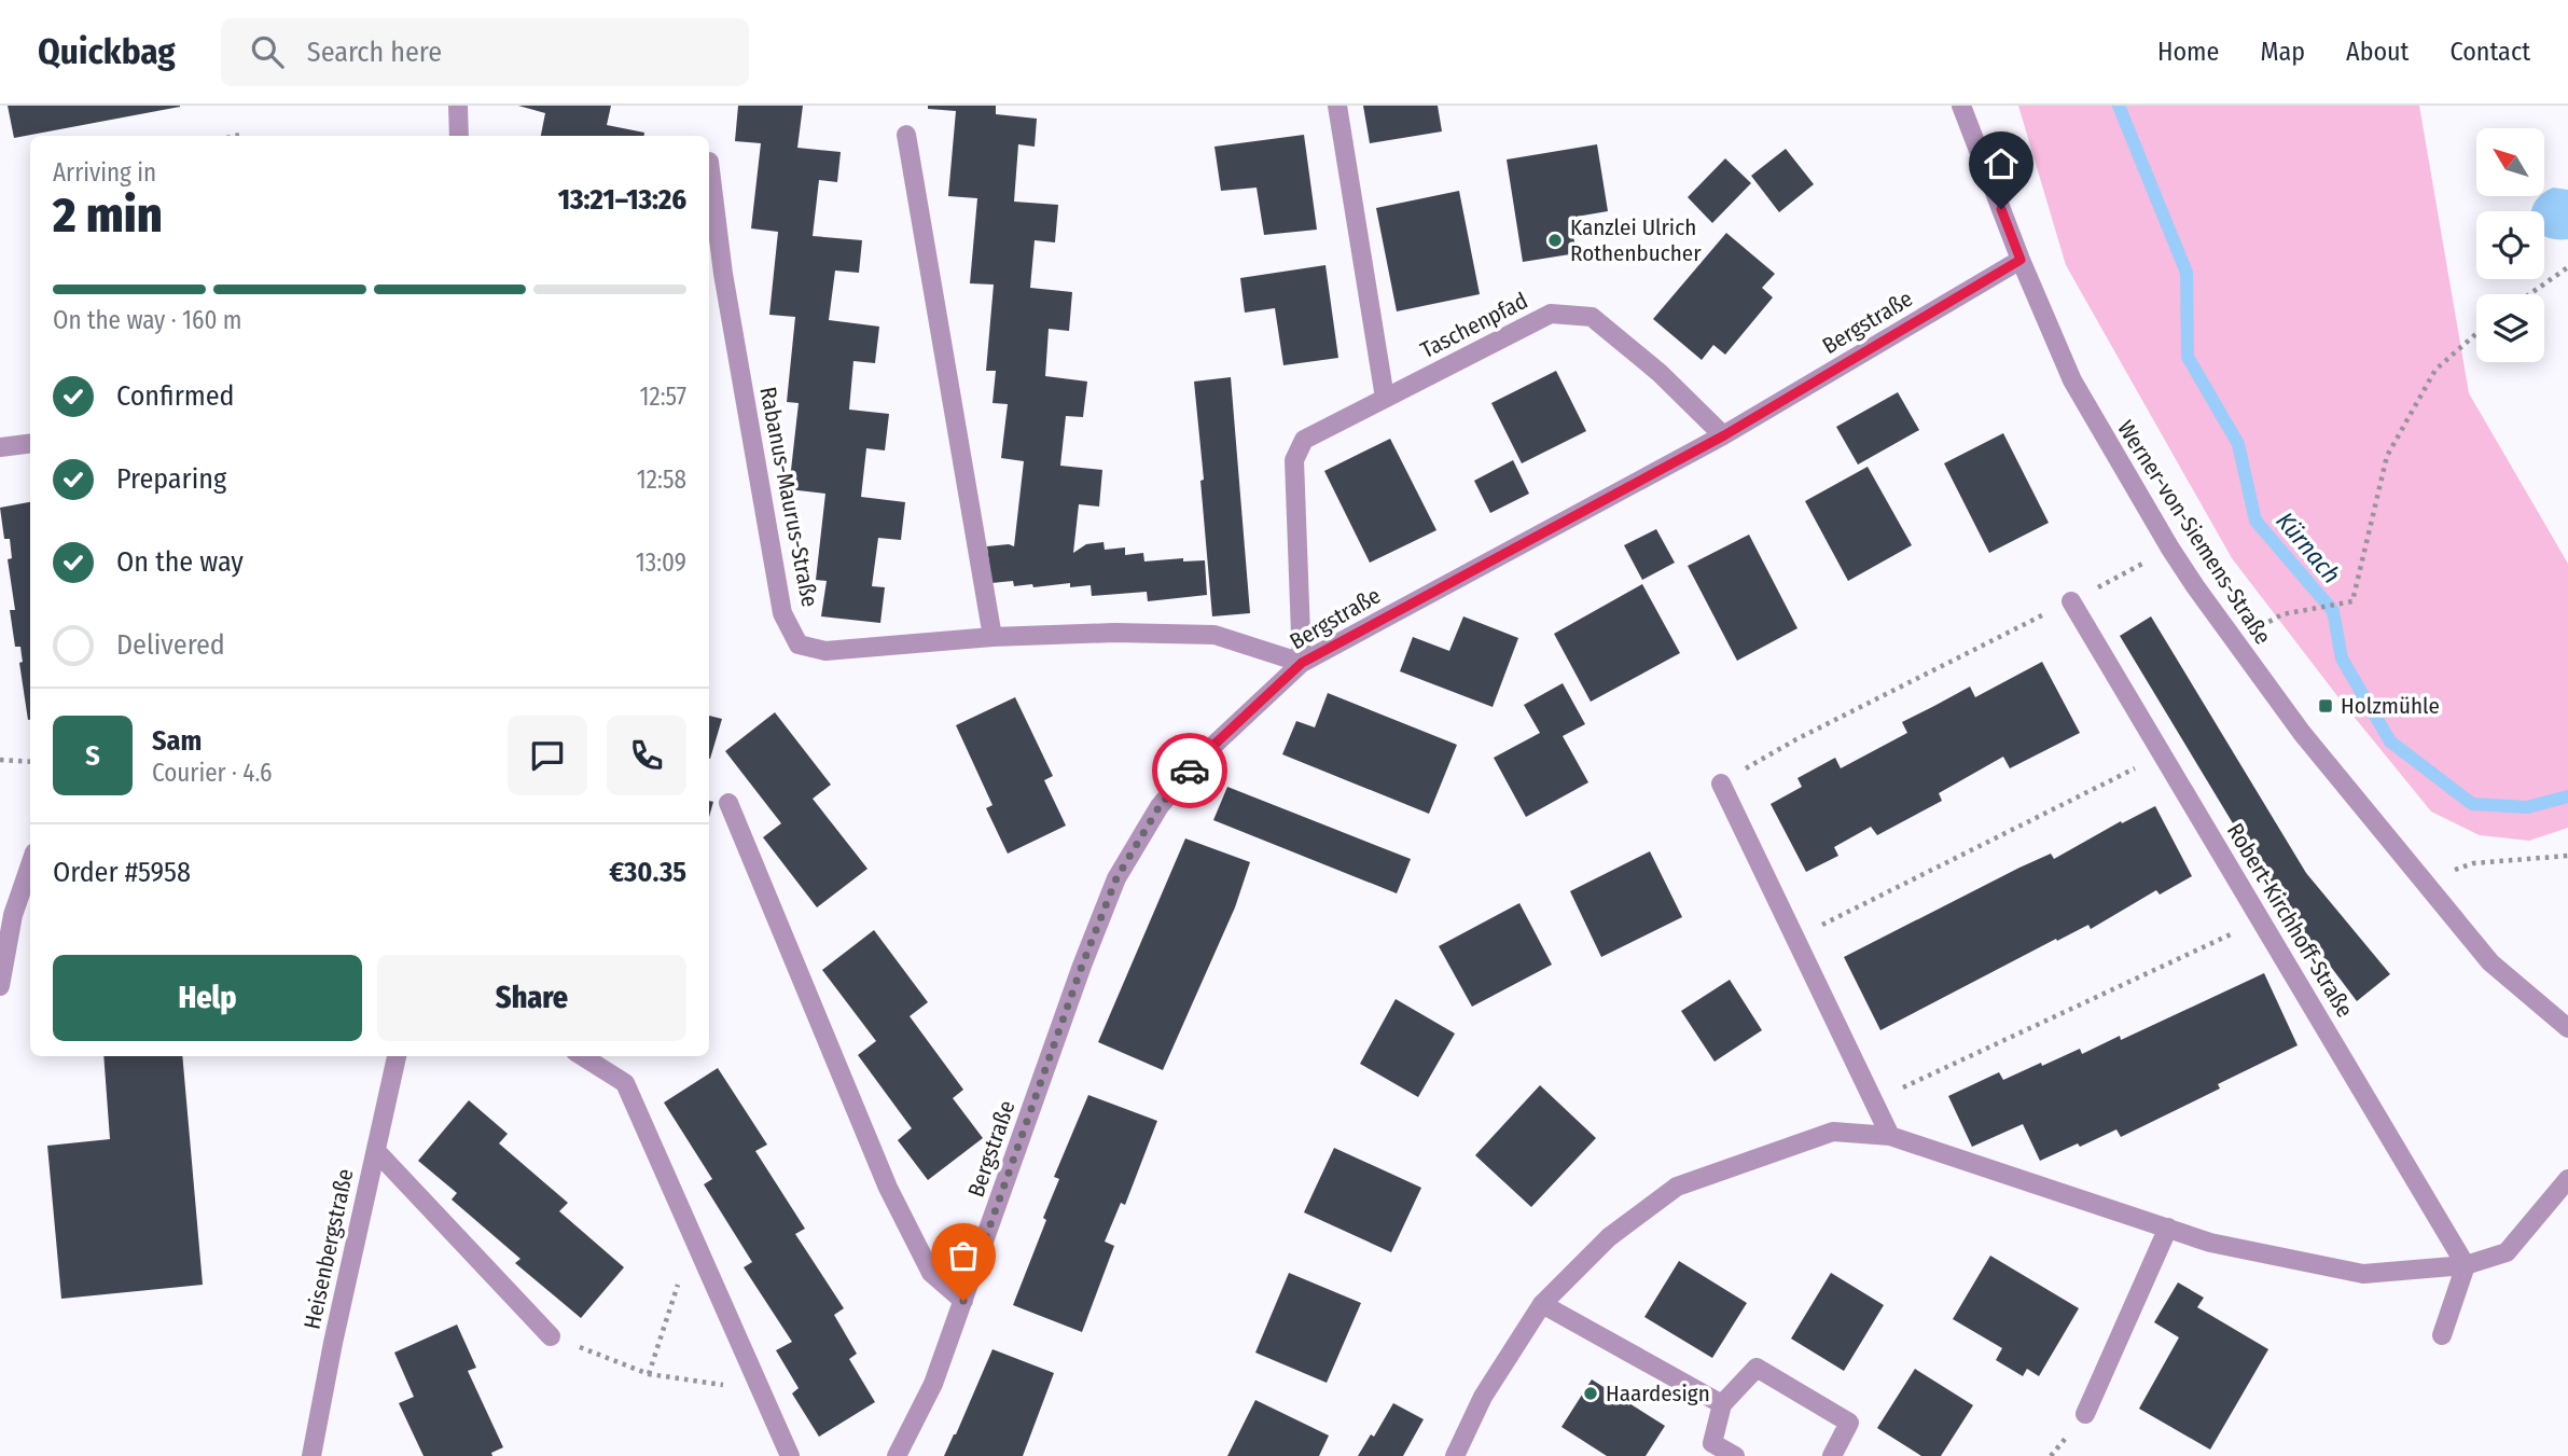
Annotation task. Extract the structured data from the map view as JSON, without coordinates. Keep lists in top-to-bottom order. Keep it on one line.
{"streets":{"street":["Bergstraße","Taschenpfad","Rabanus-Maurus-Straße","Werner-von-Siemens-Straße","Robert-Kirchhoff-Straße","Heisenbergstraße"]},"crossings":[["Bergstraße","Taschenpfad"],["Bergstraße","Rabanus-Maurus-Straße"],["Bergstraße","Werner-von-Siemens-Straße"],["Taschenpfad","Rabanus-Maurus-Straße"]],"water":["Kürnach"],"places":{"other":["Kanzlei Ulrich Rothenbucher","Haardesign"],"transit":["Holzmühle"]},"north":"top left","page":{"header":"Quickbag","search":"Search here","nav":["Home","Map","About","Contact"],"heading":["2 min","Arriving in","13:21–13:26"],"panel":["Sam","Courier · 4.6","Order #5958","€30.35"],"bar":"On the way · 160 m","list":[["Confirmed","12:57"],["Preparing","12:58"],["On the way","13:09"],"Delivered"],"round":"S","buttons":["Help","Share"]}}
